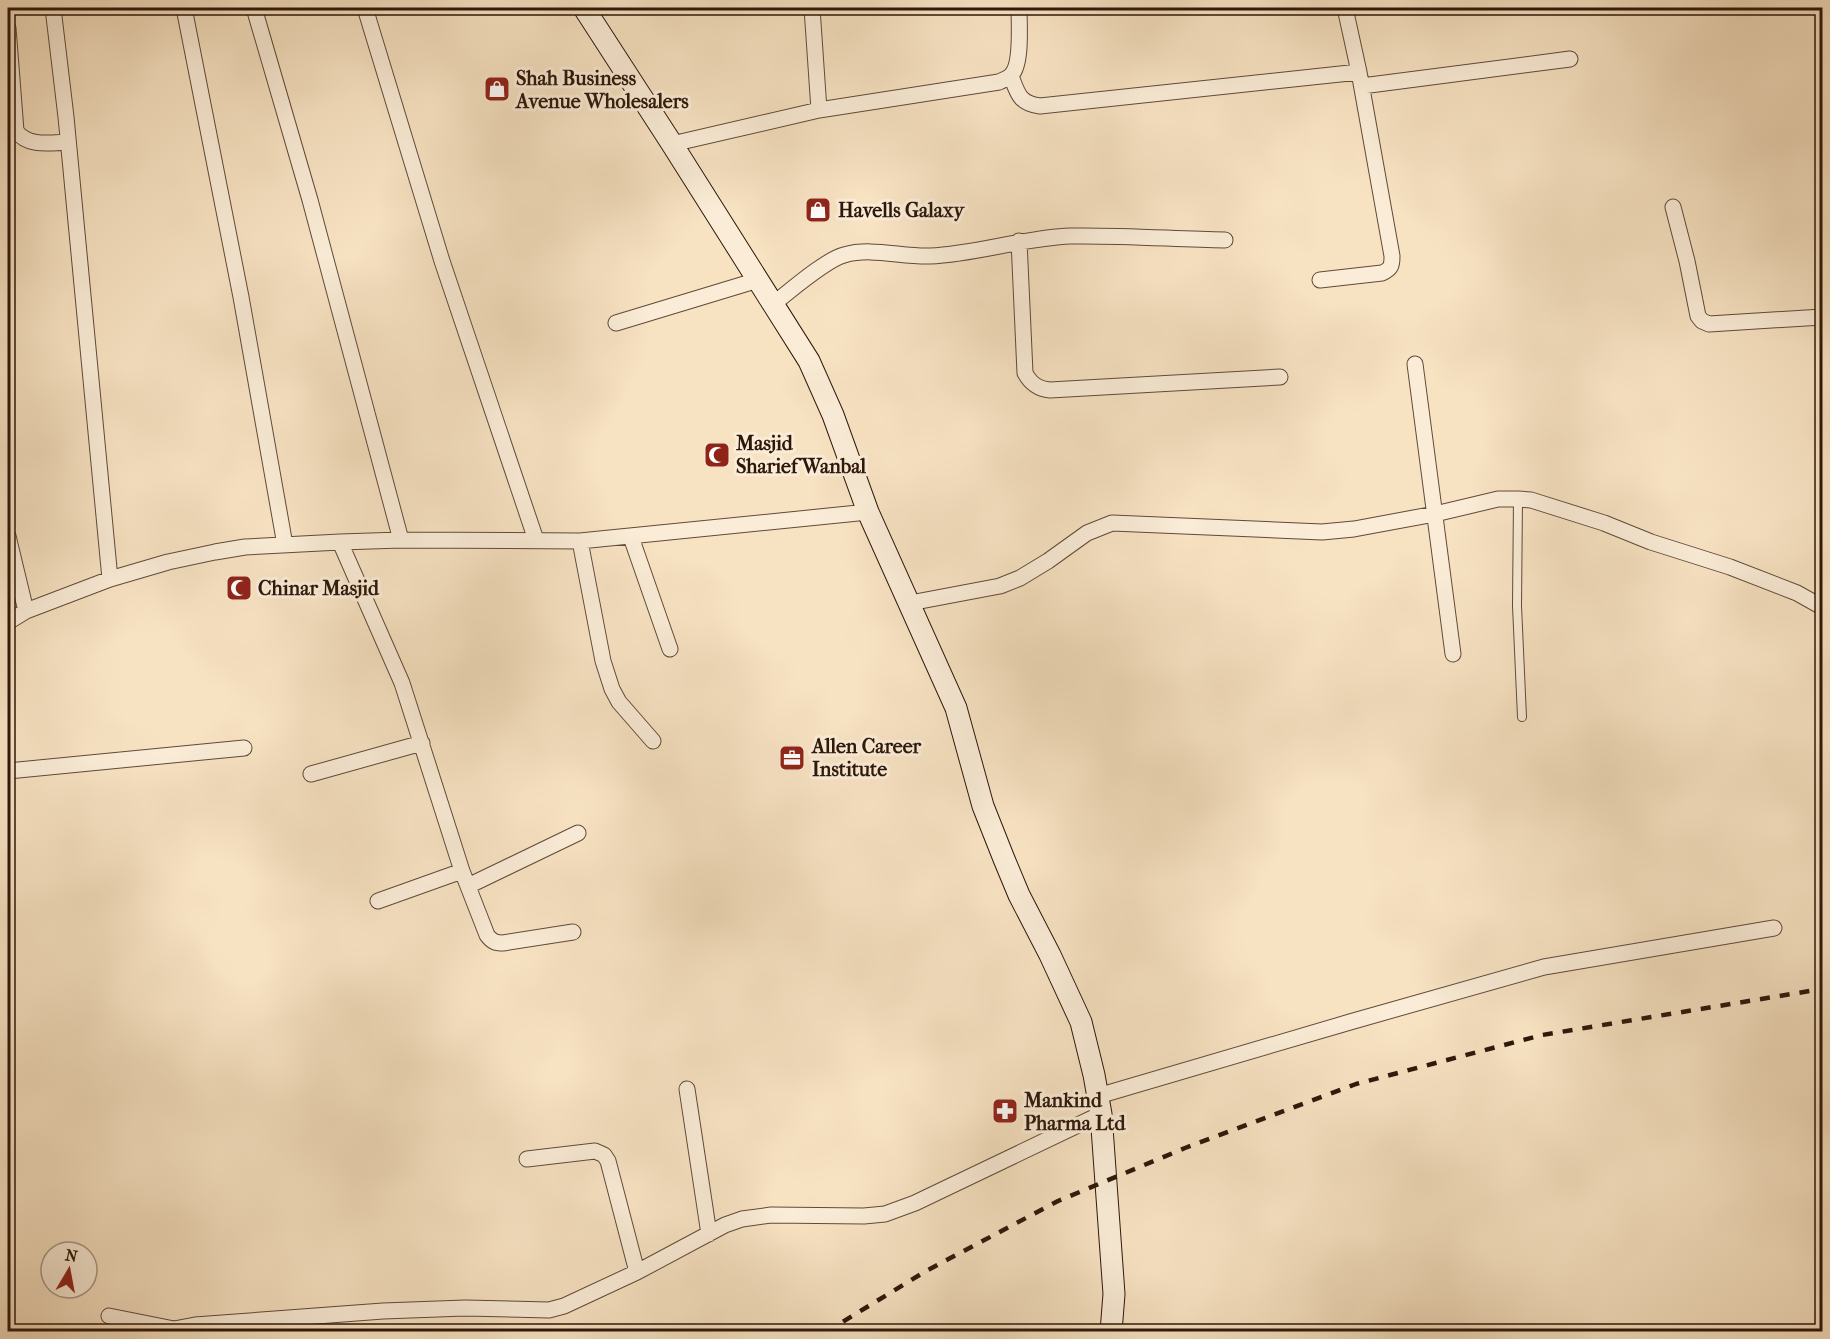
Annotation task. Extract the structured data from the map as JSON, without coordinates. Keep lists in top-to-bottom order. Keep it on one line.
{"places":{"shop":["Shah Business Avenue Wholesalers","Havells Galaxy"],"mosque":["Masjid Sharief Wanbal","Chinar Masjid"],"office":["Allen Career Institute"],"pharmacy":["Mankind Pharma Ltd"]},"north":"top"}
